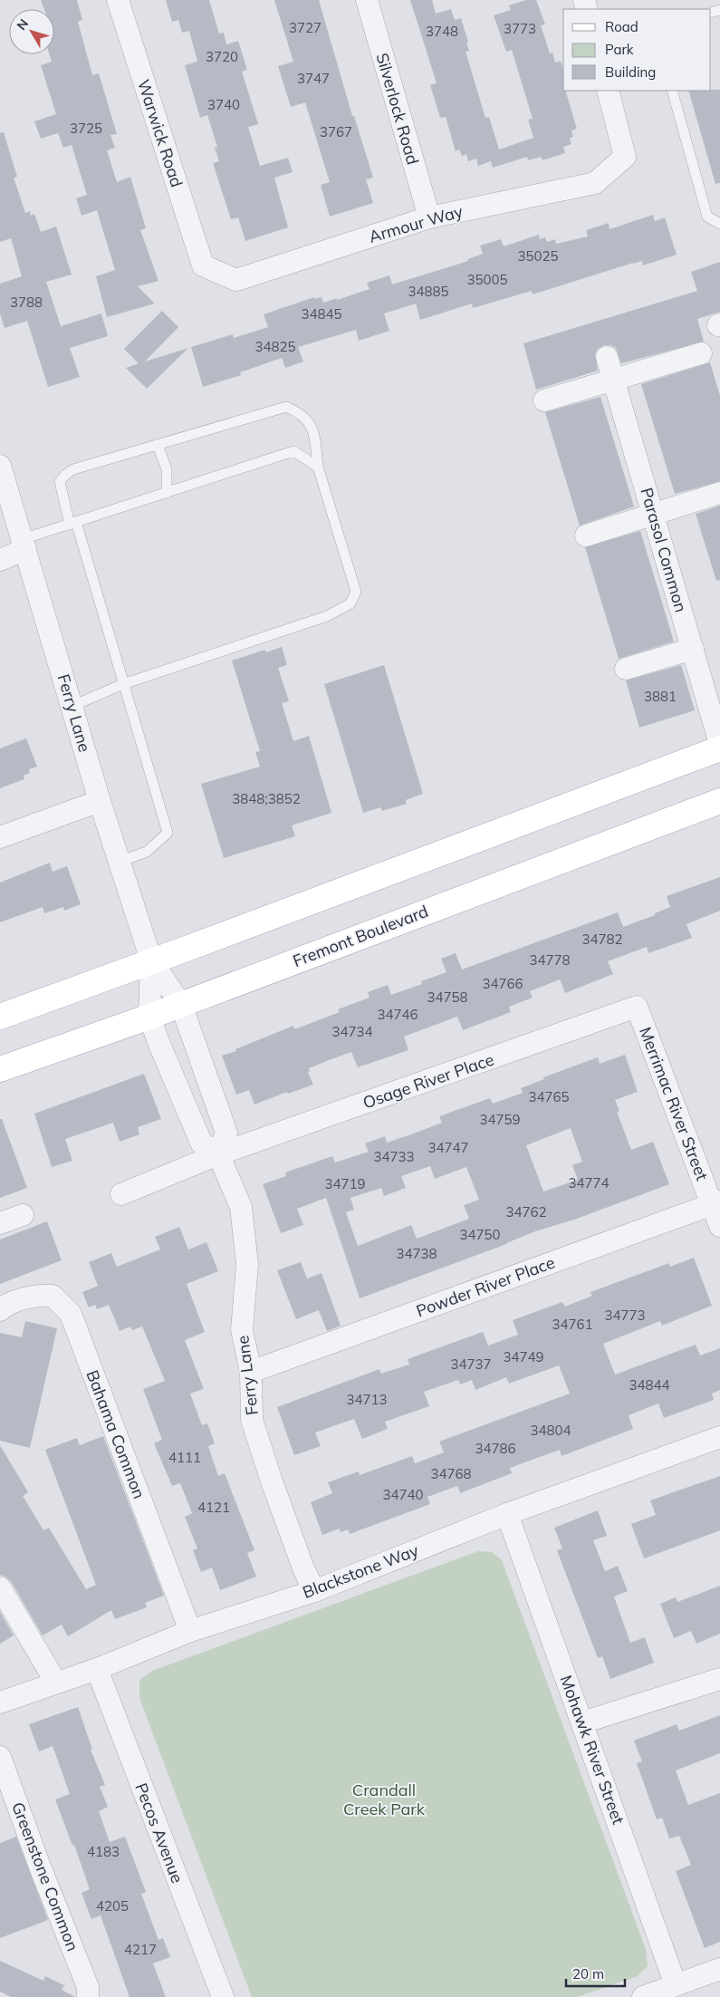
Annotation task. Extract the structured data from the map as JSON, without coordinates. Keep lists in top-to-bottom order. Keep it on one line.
{"streets":{"main road":["Fremont Boulevard"],"street":["Silverlock Road","Warwick Road","Armour Way","Parasol Common","Ferry Lane","Osage River Place","Merrimac River Street","Powder River Place","Bahama Common","Blackstone Way","Mohawk River Street","Pecos Avenue","Greenstone Common"]},"crossings":[["Silverlock Road","Armour Way"],["Warwick Road","Armour Way"],["Ferry Lane","Fremont Boulevard"],["Ferry Lane","Osage River Place"],["Ferry Lane","Powder River Place"],["Ferry Lane","Blackstone Way"],["Osage River Place","Merrimac River Street"],["Merrimac River Street","Powder River Place"],["Bahama Common","Blackstone Way"],["Blackstone Way","Mohawk River Street"],["Blackstone Way","Pecos Avenue"]],"parks":["Crandall Creek Park"],"house_numbers":["3727","3773","3748","3720","3747","3740","3725","3767","35025","35005","34885","3788","34845","34825","3881","3848;3852","34782","34778","34766","34758","34746","34734","34765","34759","34747","34733","34774","34719","34762","34750","34738","34773","34761","34749","34737","34844","34713","34804","34786","4111","34768","34740","4121","4183","4205","4217"],"legend":["Road","Park","Building"],"scale_bar":"20 m","north":"top left"}
